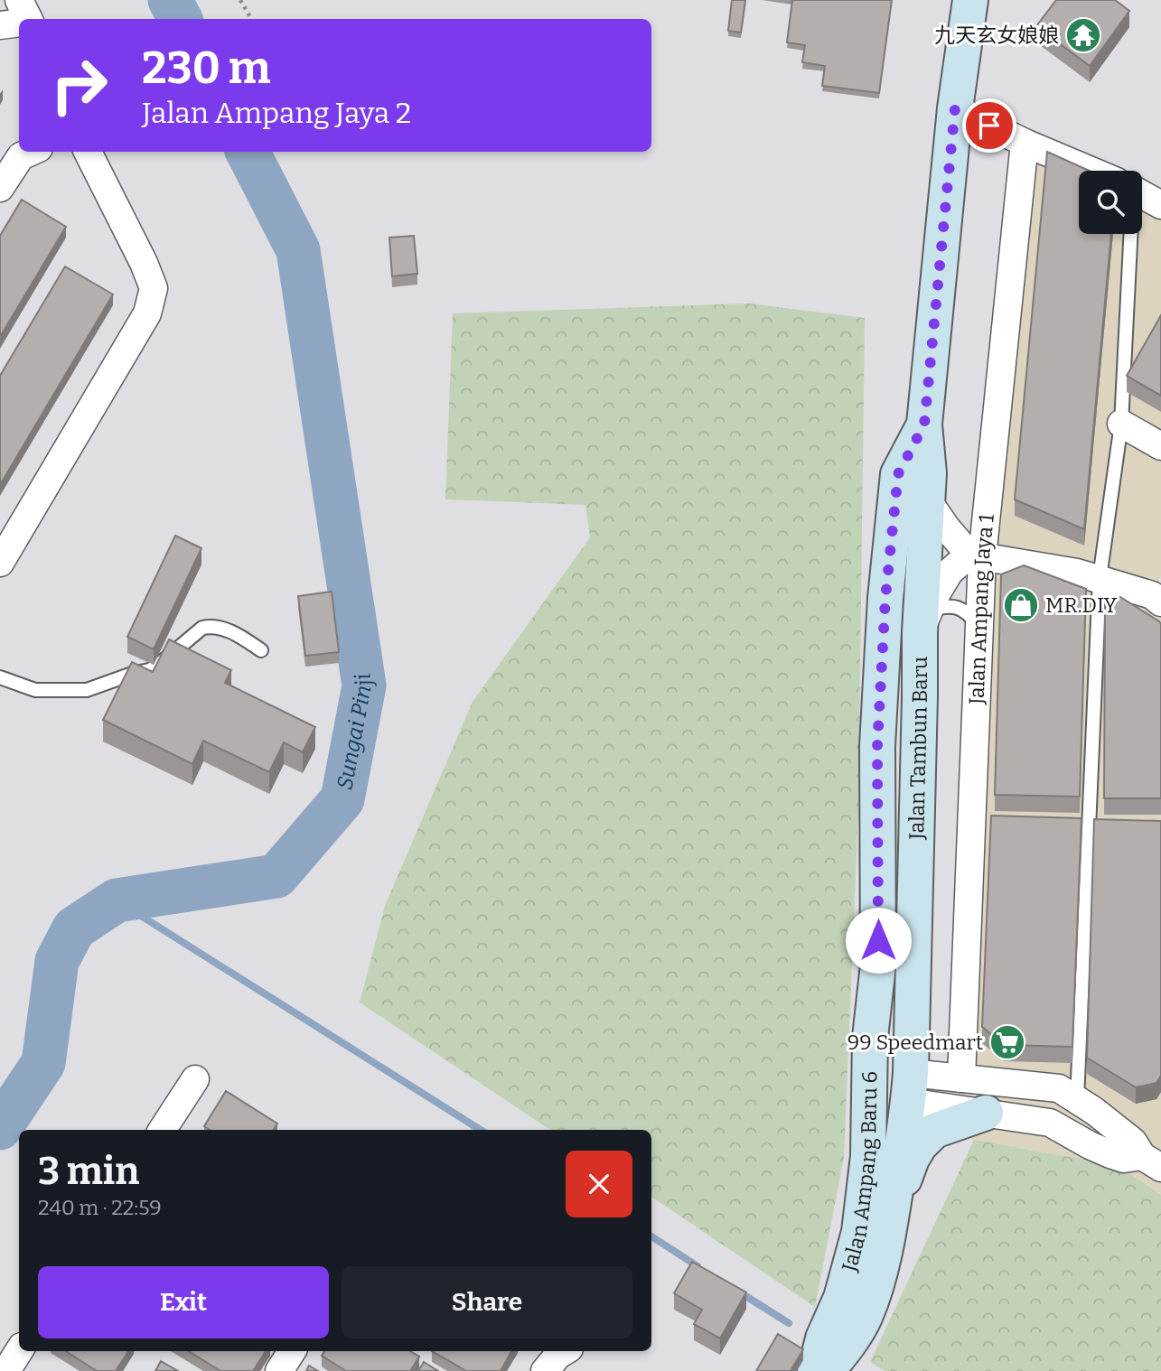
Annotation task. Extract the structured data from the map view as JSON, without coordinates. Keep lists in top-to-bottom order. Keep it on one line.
{"streets":{"main road":["Jalan Tambun Baru","Jalan Ampang Baru 6"],"street":["Jalan Ampang Jaya 1"]},"crossings":[["Jalan Tambun Baru","Jalan Ampang Baru 6"]],"water":["Sungai Pinji"],"places":{"temple":["九天玄女娘娘"],"shop":["MR.DIY"],"supermarket":["99 Speedmart"]},"page":{"turn":["230 m","Jalan Ampang Jaya 2"],"heading":["3 min","240 m · 22:59"],"buttons":["Exit","Share"]}}
